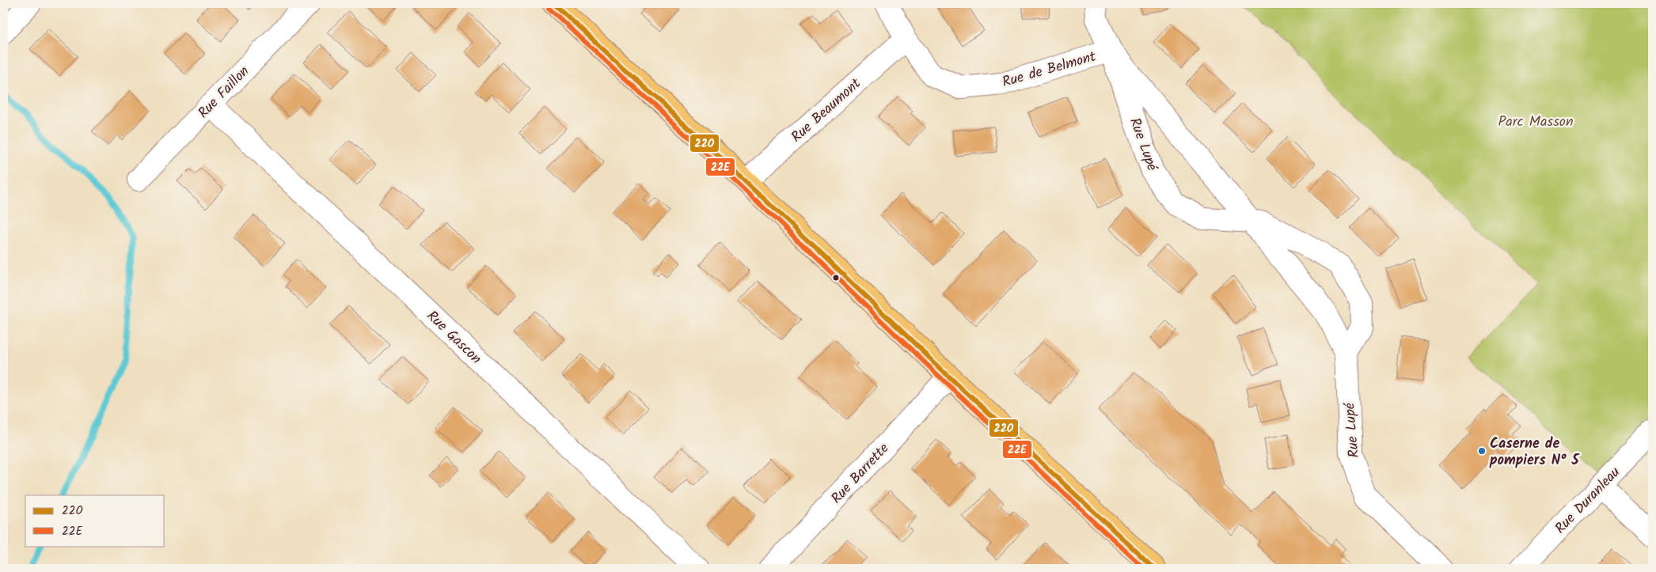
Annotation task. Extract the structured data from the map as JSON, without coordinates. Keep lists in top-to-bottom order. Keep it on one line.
{"streets":{"street":["Rue de Belmont","Rue Faillon","Rue Beaumont","Rue Lupé","Rue Gascon","Rue Barrette","Rue Duranleau"]},"crossings":[["Rue de Belmont","Rue Beaumont"],["Rue de Belmont","Rue Lupé"],["Rue Faillon","Rue Gascon"]],"parks":["Parc Masson"],"places":["Caserne de pompiers N° 5"],"lines":["transit line 22O","transit line 22E"],"legend":["22O","22E"]}
